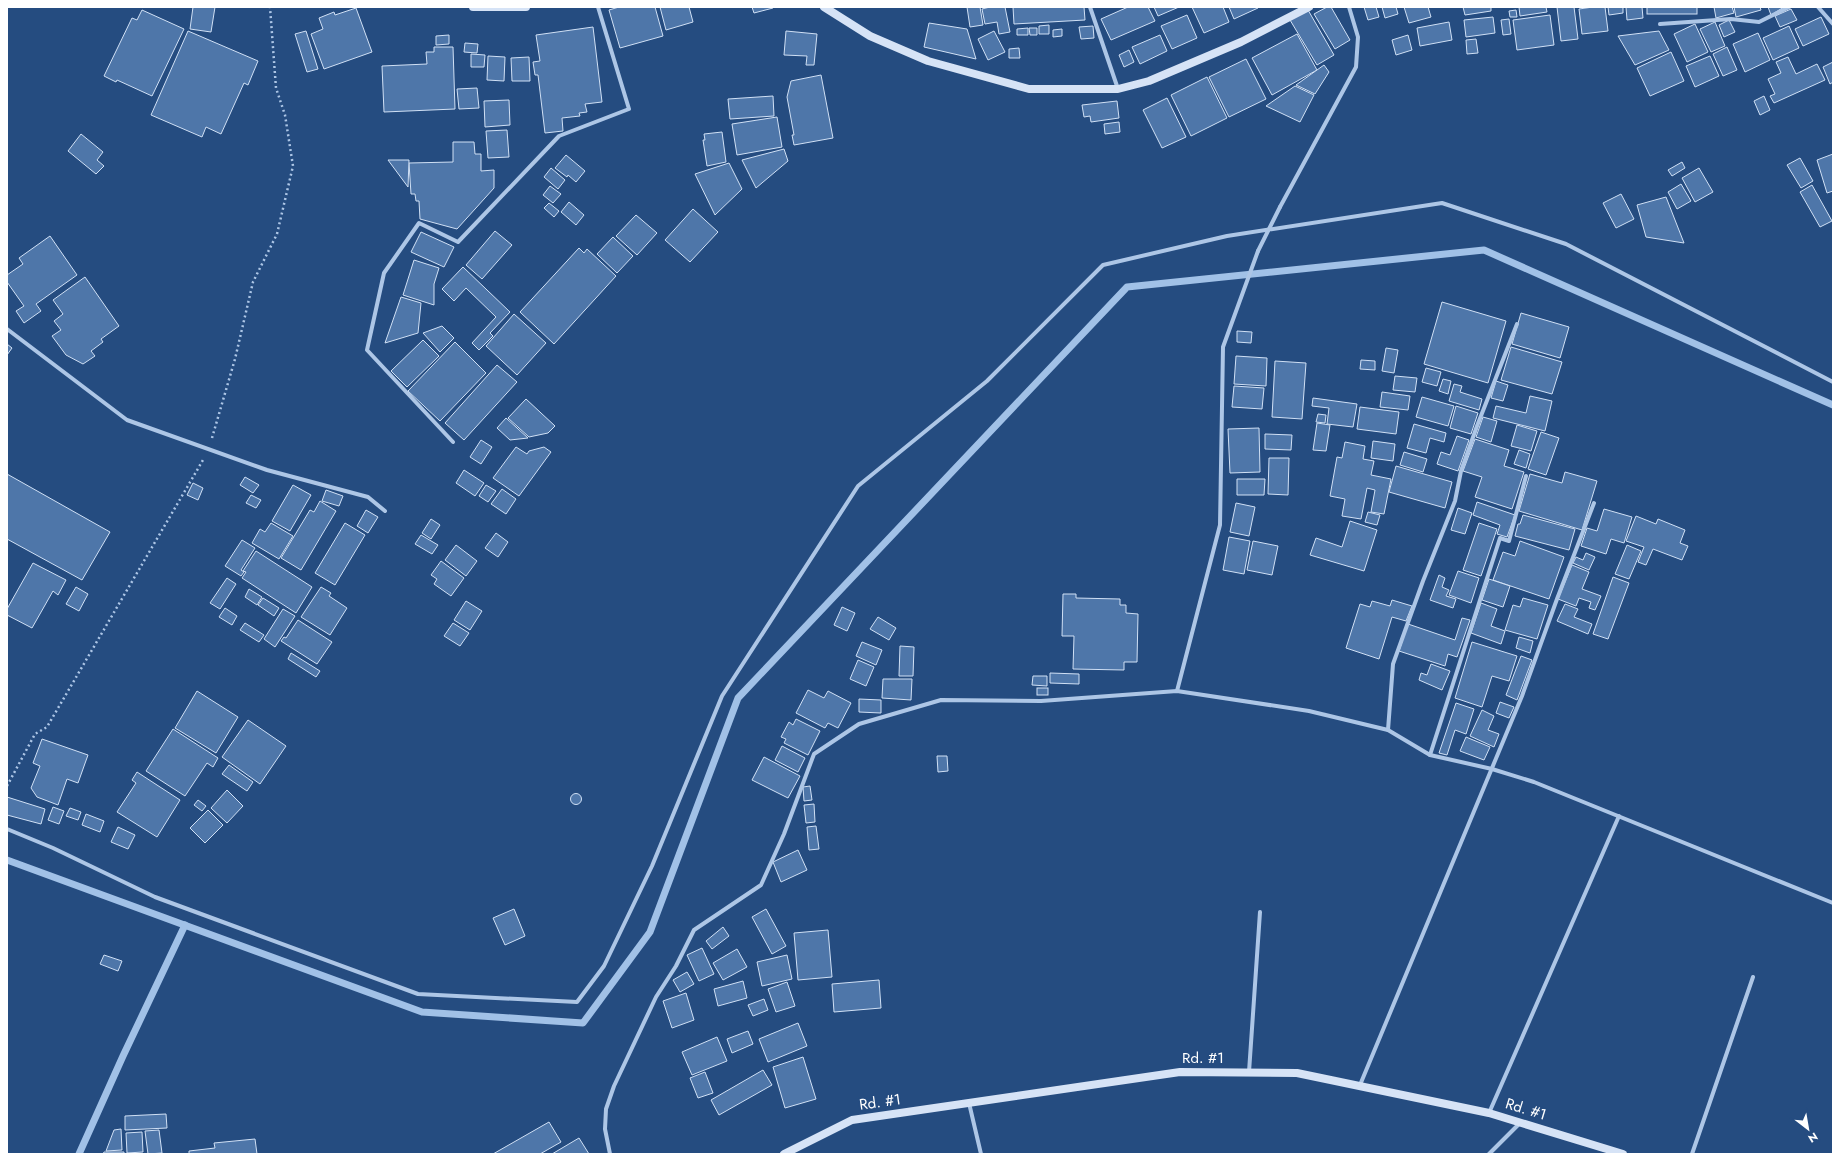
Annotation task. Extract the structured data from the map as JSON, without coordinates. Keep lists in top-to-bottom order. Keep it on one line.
{"streets":{"main road":["Rd. #1"]},"north":"bottom right"}
